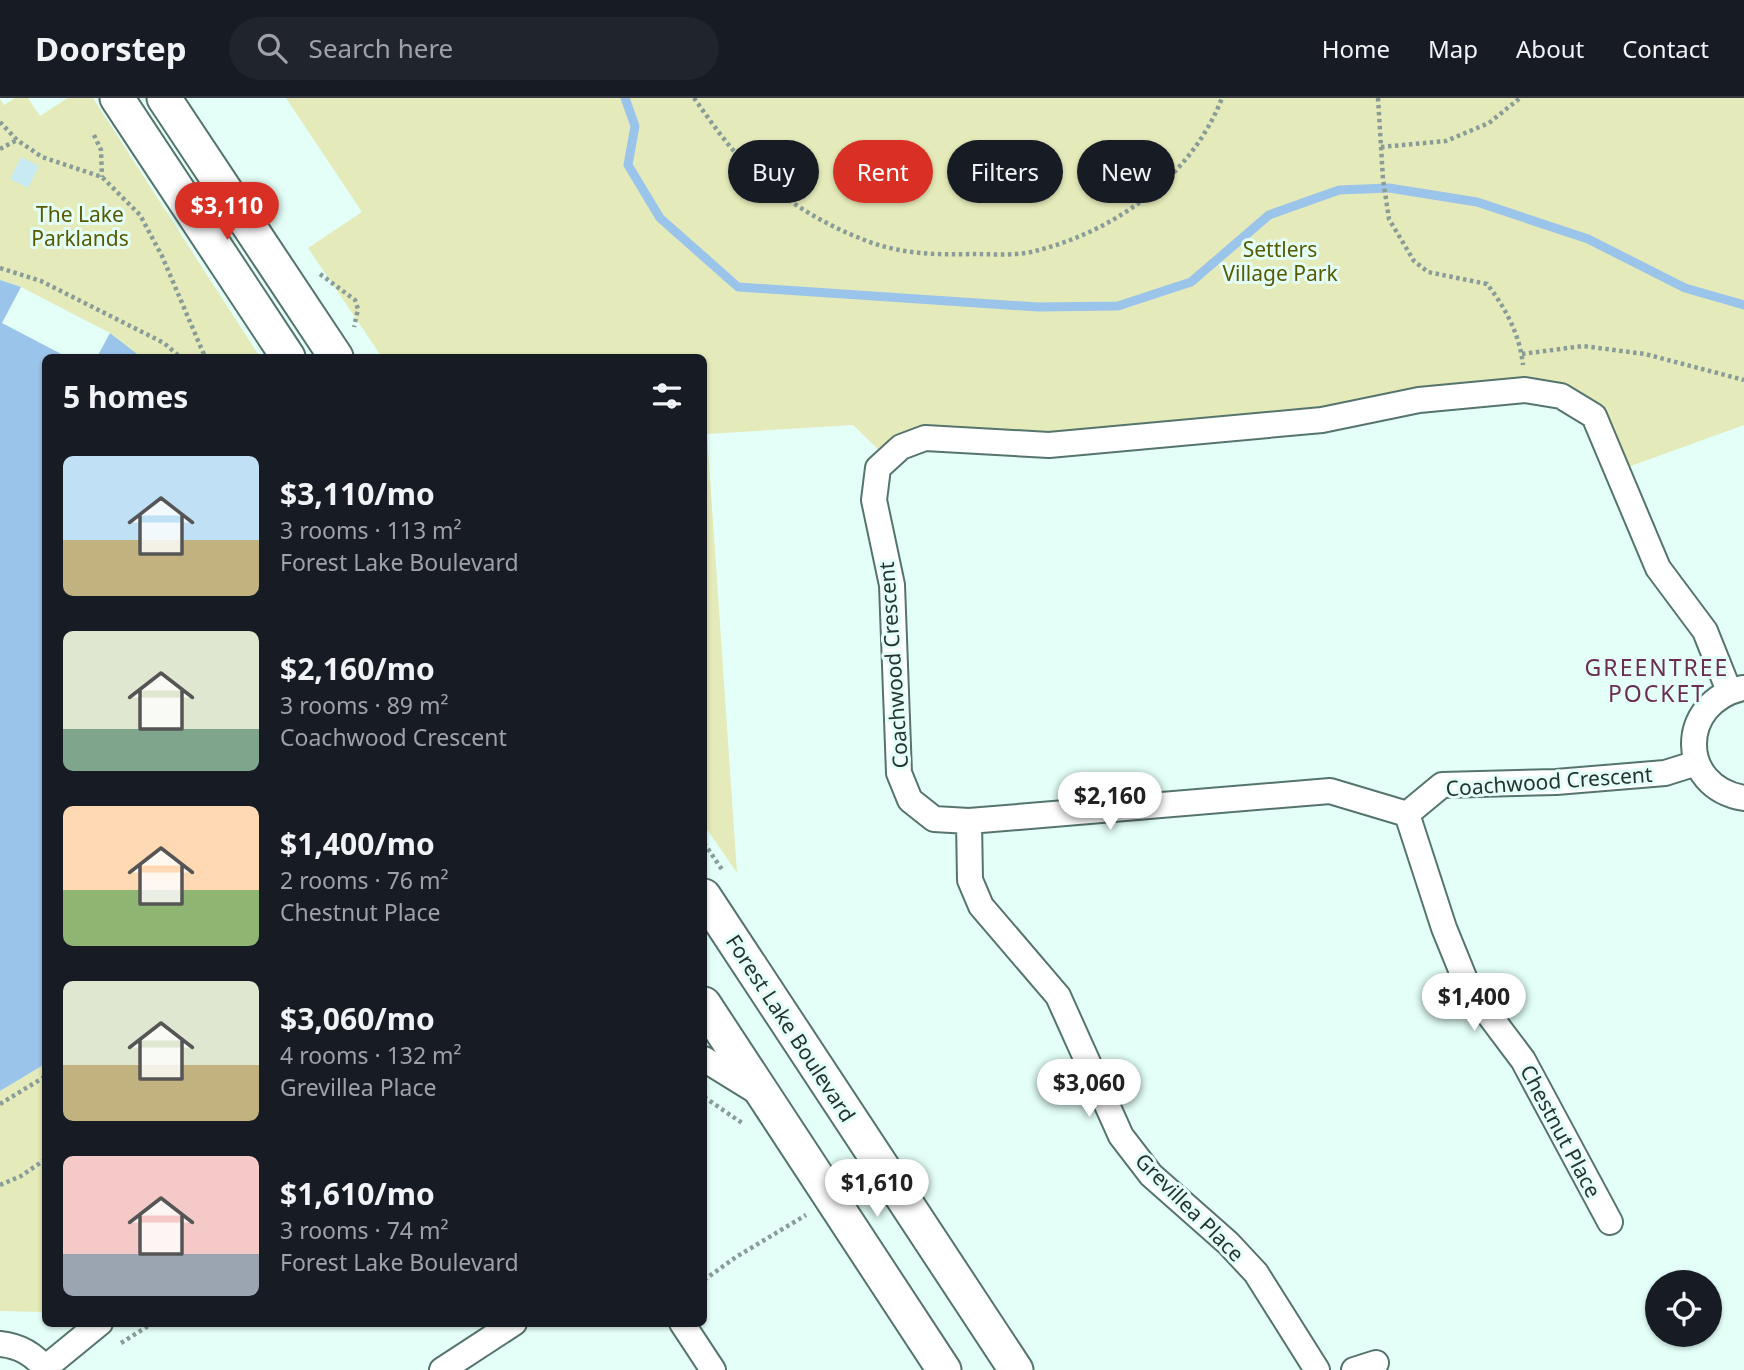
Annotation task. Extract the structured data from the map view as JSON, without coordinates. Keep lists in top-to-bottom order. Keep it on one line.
{"streets":{"main road":["Forest Lake Boulevard"],"street":["Coachwood Crescent","Chestnut Place","Grevillea Place"]},"crossings":[["Coachwood Crescent","Chestnut Place"],["Coachwood Crescent","Grevillea Place"]],"districts":["GREENTREE POCKET"],"parks":["The Lake Parklands","Settlers Village Park"],"page":{"header":"Doorstep","search":"Search here","nav":["Home","Map","About","Contact"],"chip":["Buy","Rent","Filters","New"],"price":["$3,110","$2,160","$1,400","$3,060","$1,610"],"heading":"5 homes","list":[{"name":"$3,110/mo","note":"3 rooms · 113 m² · Forest Lake Boulevard"},{"name":"$2,160/mo","note":"3 rooms · 89 m² · Coachwood Crescent"},{"name":"$1,400/mo","note":"2 rooms · 76 m² · Chestnut Place"},{"name":"$3,060/mo","note":"4 rooms · 132 m² · Grevillea Place"},{"name":"$1,610/mo","note":"3 rooms · 74 m² · Forest Lake Boulevard"}]}}
